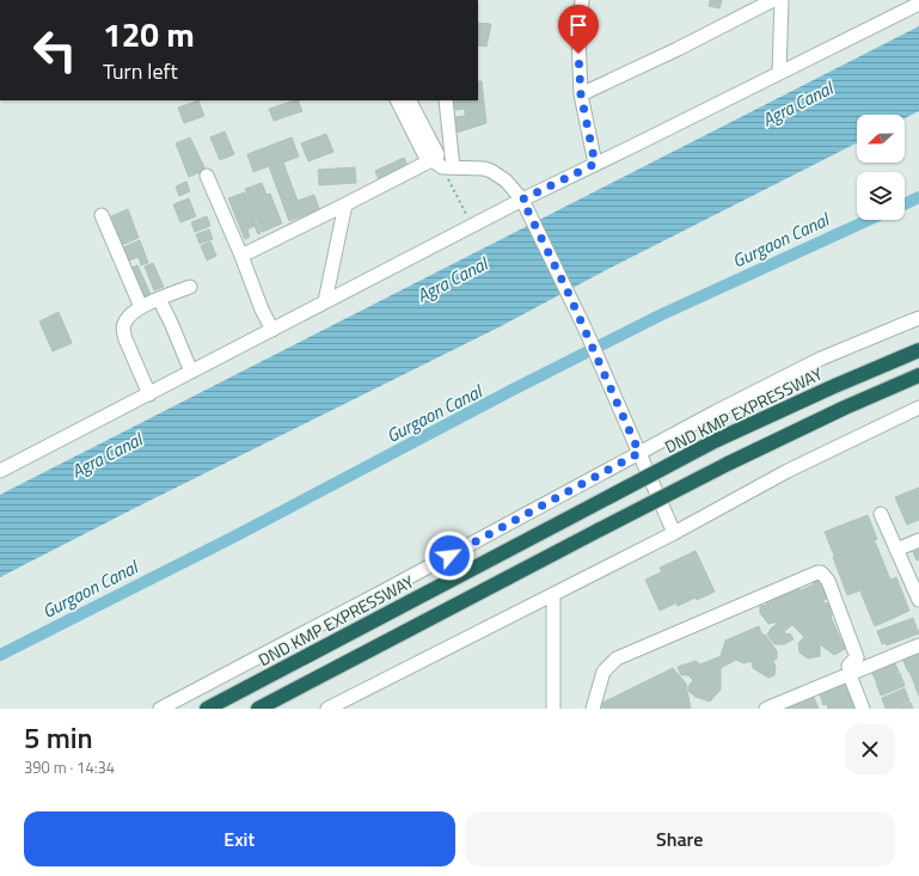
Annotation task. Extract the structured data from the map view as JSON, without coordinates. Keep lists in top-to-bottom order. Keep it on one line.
{"streets":{"highway":["DND KMP EXPRESSWAY"]},"water":["Agra Canal","Gurgaon Canal"],"north":"left","page":{"turn":["120 m","Turn left"],"heading":["5 min","390 m · 14:34"],"buttons":["Exit","Share"]}}
